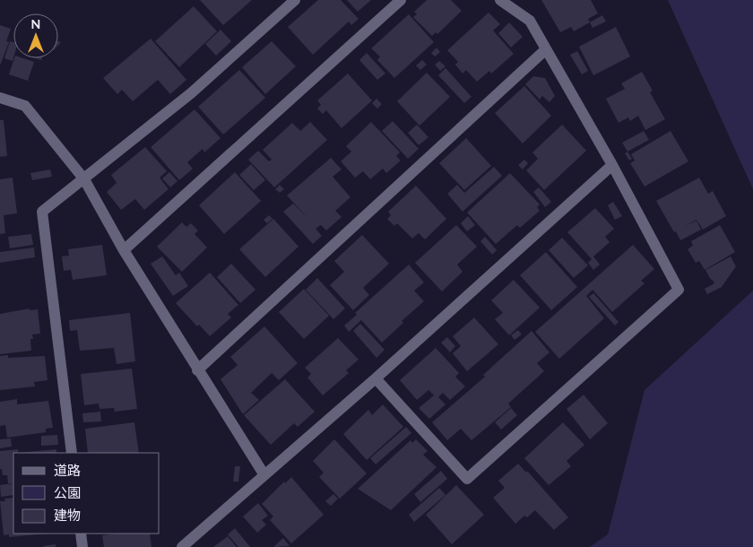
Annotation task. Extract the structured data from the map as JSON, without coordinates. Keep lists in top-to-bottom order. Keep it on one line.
{"legend":["道路","公園","建物"],"north":"top"}
